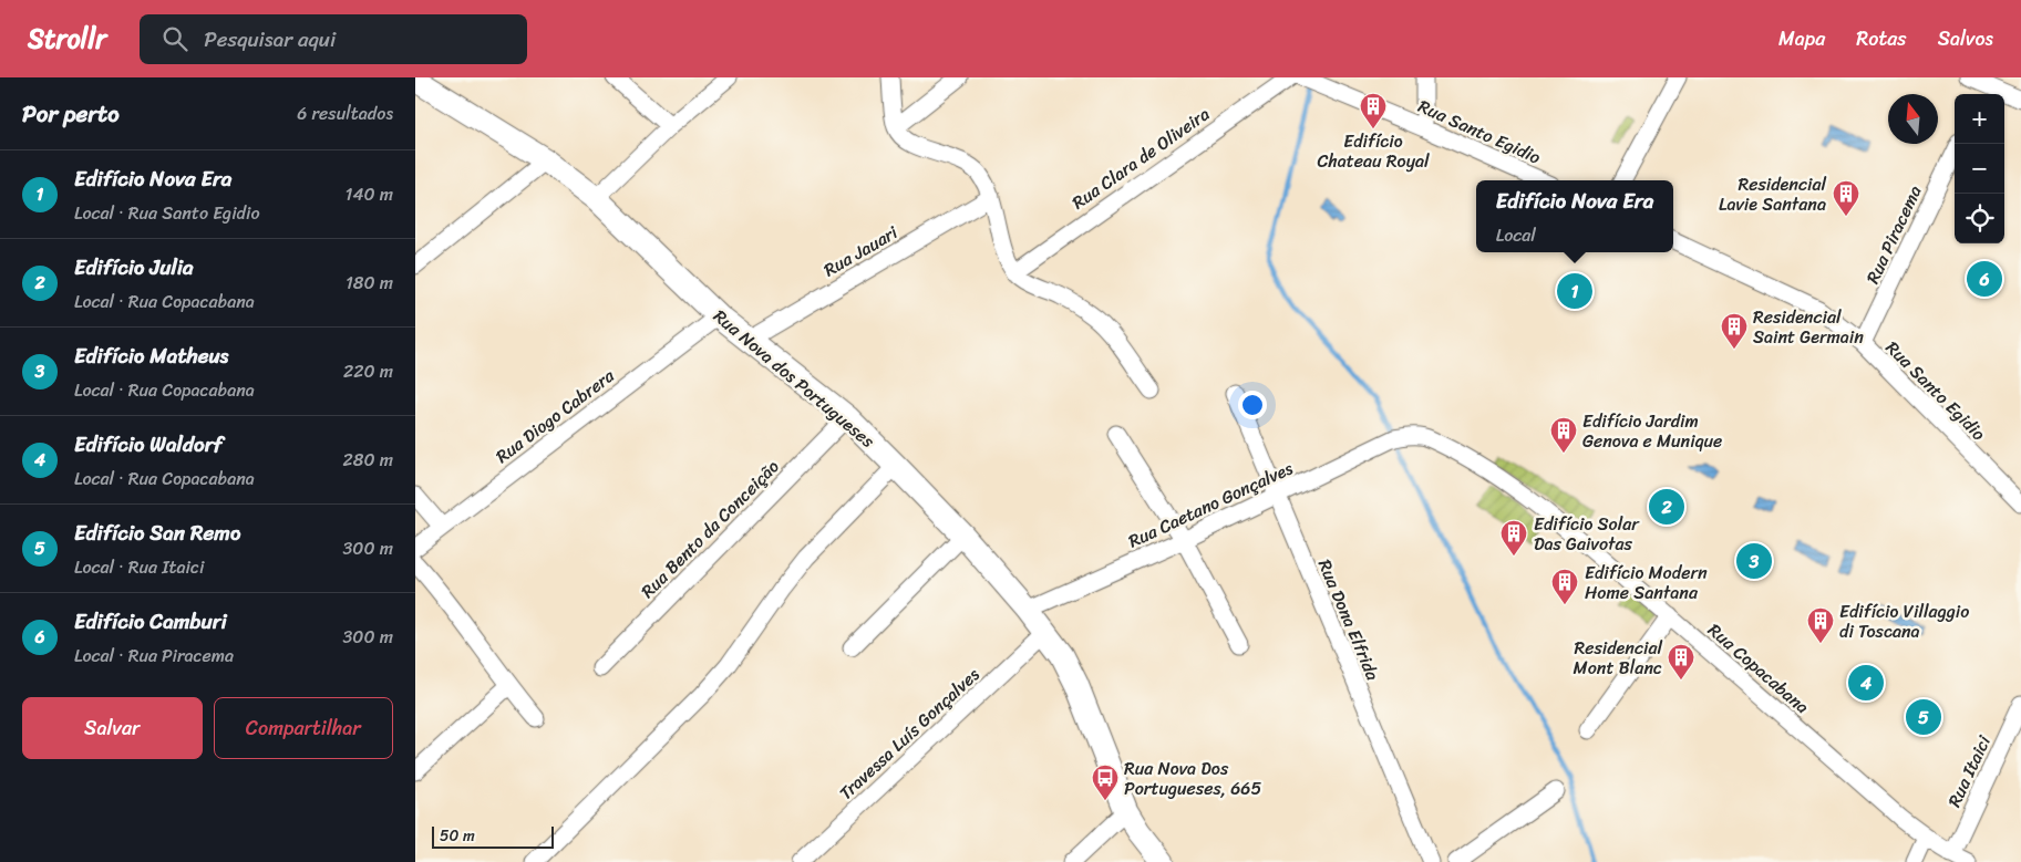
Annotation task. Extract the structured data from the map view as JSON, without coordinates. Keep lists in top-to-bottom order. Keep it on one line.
{"streets":{"street":["Rua Santo Egidio","Rua Clara de Oliveira","Rua Piracema","Rua Jauari","Rua Nova dos Portugueses","Rua Diogo Cabrera","Rua Caetano Gonçalves","Rua Bento da Conceição","Rua Dona Elfrida","Rua Copacabana","Travessa Luís Gonçalves","Rua Itaici"]},"crossings":[["Rua Santo Egidio","Rua Piracema"],["Rua Jauari","Rua Nova dos Portugueses"],["Rua Nova dos Portugueses","Rua Diogo Cabrera"],["Rua Nova dos Portugueses","Rua Caetano Gonçalves"],["Rua Nova dos Portugueses","Rua Bento da Conceição"],["Rua Nova dos Portugueses","Travessa Luís Gonçalves"],["Rua Caetano Gonçalves","Rua Dona Elfrida"],["Rua Caetano Gonçalves","Rua Copacabana"],["Rua Copacabana","Rua Itaici"]],"places":{"building":["Edifício Chateau Royal","Residencial Lavie Santana","Residencial Saint Germain","Edifício Jardim Genova e Munique","Edifício Solar Das Gaivotas","Edifício Modern Home Santana","Edifício Villaggio di Toscana","Residencial Mont Blanc"],"bus stop":["Rua Nova Dos Portugueses, 665"]},"scale_bar":"50 m","north":"top","page":{"header":"Strollr","search":"Pesquisar aqui","nav":["Mapa","Rotas","Salvos"],"heading":["Por perto","6 resultados"],"map_buttons":["+","−"],"list":[{"mark":"1","name":"Edifício Nova Era","note":"Local · Rua Santo Egidio","value":"140 m"},{"mark":"2","name":"Edifício Julia","note":"Local · Rua Copacabana","value":"180 m"},{"mark":"3","name":"Edifício Matheus","note":"Local · Rua Copacabana","value":"220 m"},{"mark":"4","name":"Edifício Waldorf","note":"Local · Rua Copacabana","value":"280 m"},{"mark":"5","name":"Edifício San Remo","note":"Local · Rua Itaici","value":"300 m"},{"mark":"6","name":"Edifício Camburi","note":"Local · Rua Piracema","value":"300 m"}],"popup":["Edifício Nova Era","Local"],"pins":["6","1","2","3","4","5"],"buttons":["Salvar","Compartilhar"],"scale":"50 m"}}
